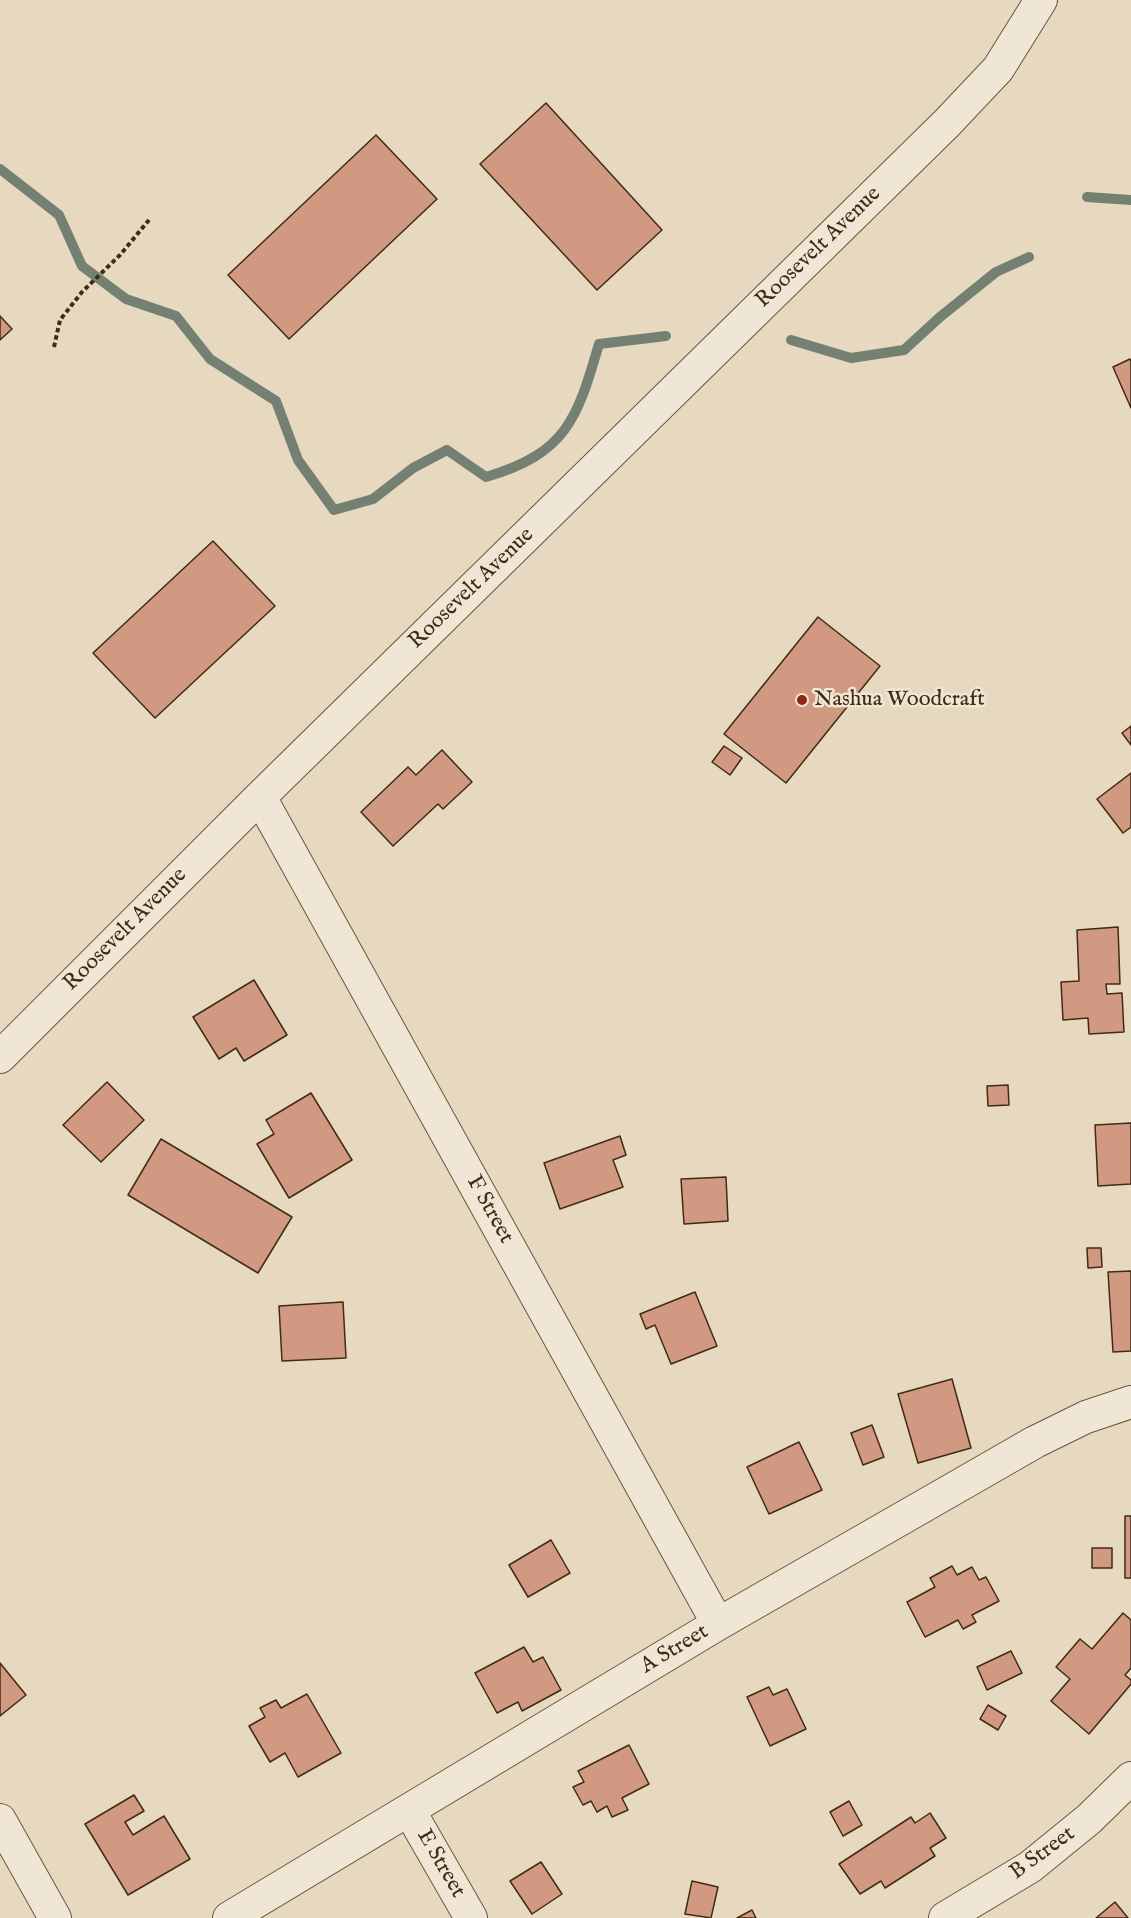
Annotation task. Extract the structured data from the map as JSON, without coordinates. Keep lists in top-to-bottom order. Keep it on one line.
{"streets":{"street":["Roosevelt Avenue","F Street","A Street","B Street","E Street"]},"crossings":[["Roosevelt Avenue","F Street"],["F Street","A Street"],["A Street","E Street"]],"places":["Nashua Woodcraft"]}
